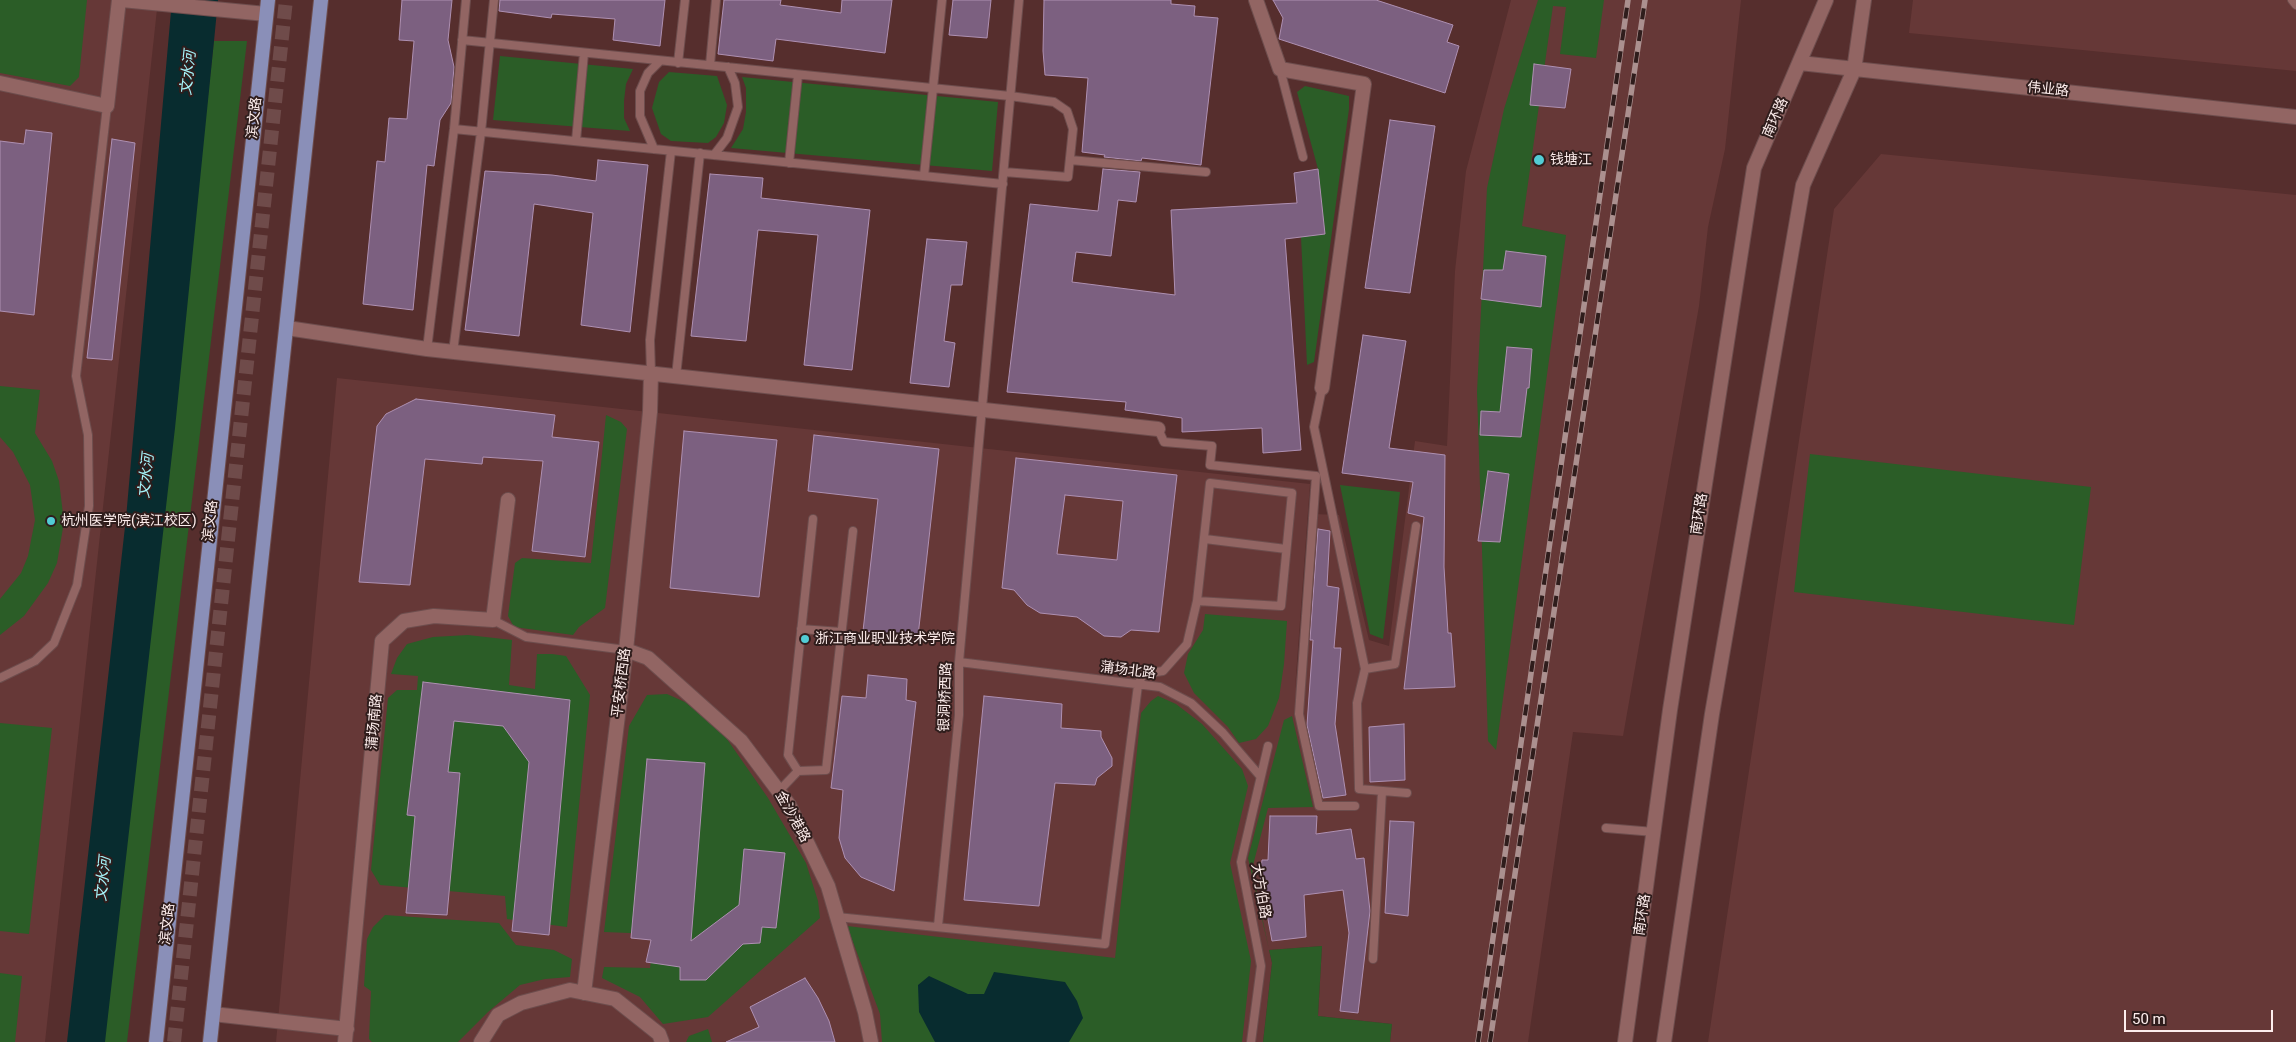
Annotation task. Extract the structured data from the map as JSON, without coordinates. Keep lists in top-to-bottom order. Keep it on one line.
{"streets":{"main road":["滨文路"],"street":["伟业路","南环路","平安桥西路","蒲场南路","金沙港路"],"lane":["蒲场北路","银洞桥西路","大方伯路"]},"crossings":[["伟业路","南环路"],["蒲场北路","银洞桥西路"],["蒲场北路","大方伯路"],["平安桥西路","金沙港路"]],"water":["文水河"],"places":["钱塘江","杭州医学院(滨江校区)","浙江商业职业技术学院"],"scale_bar":"50 m"}
